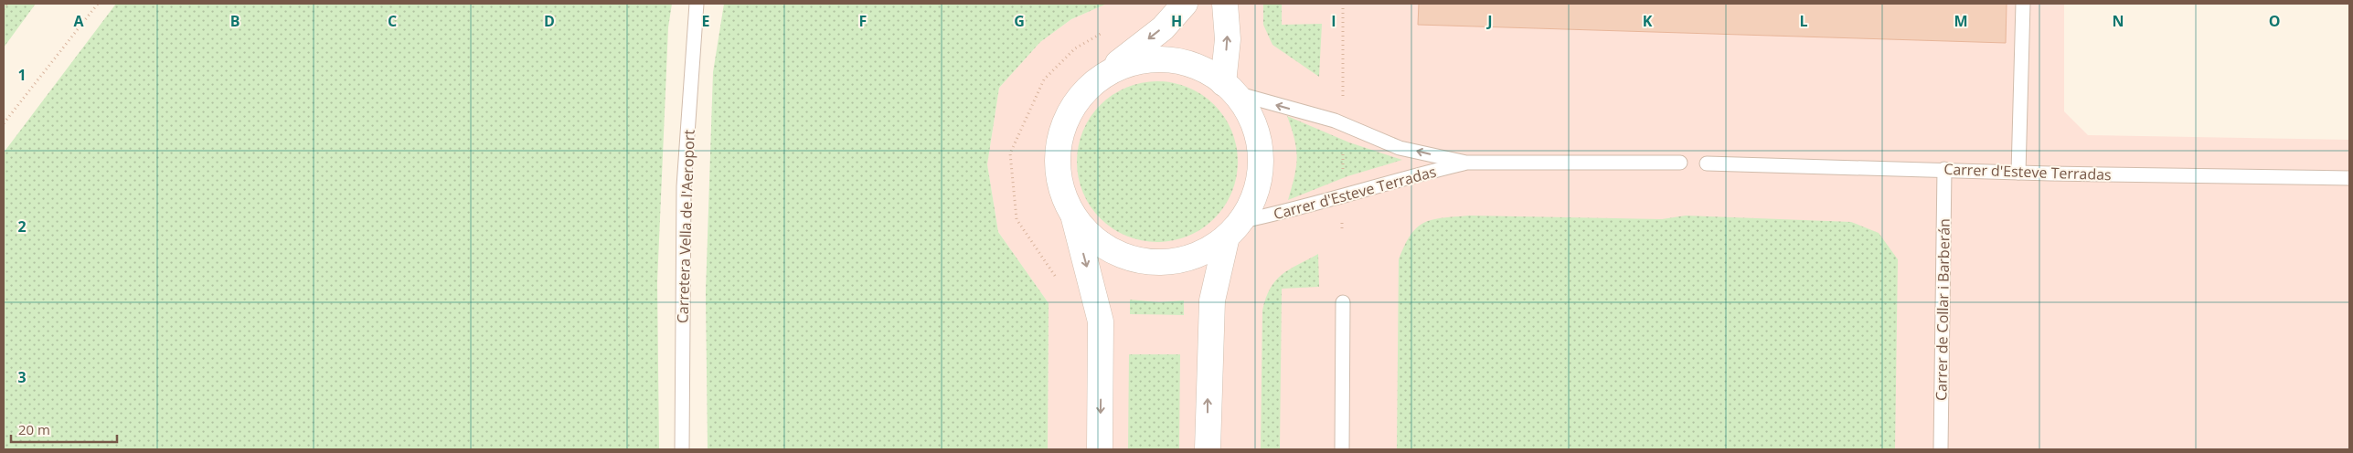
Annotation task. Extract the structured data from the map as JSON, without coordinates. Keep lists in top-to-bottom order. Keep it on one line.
{"streets":{"lane":["Carrer d'Esteve Terradas","Carretera Vella de l'Aeroport","Carrer de Collar i Barberán"]},"crossings":[["Carrer d'Esteve Terradas","Carrer de Collar i Barberán"]],"scale_bar":"20 m","grid":{"columns":["A","B","C","D","E","F","G","H","I","J","K","L","M","N","O"],"rows":["1","2","3"]}}
